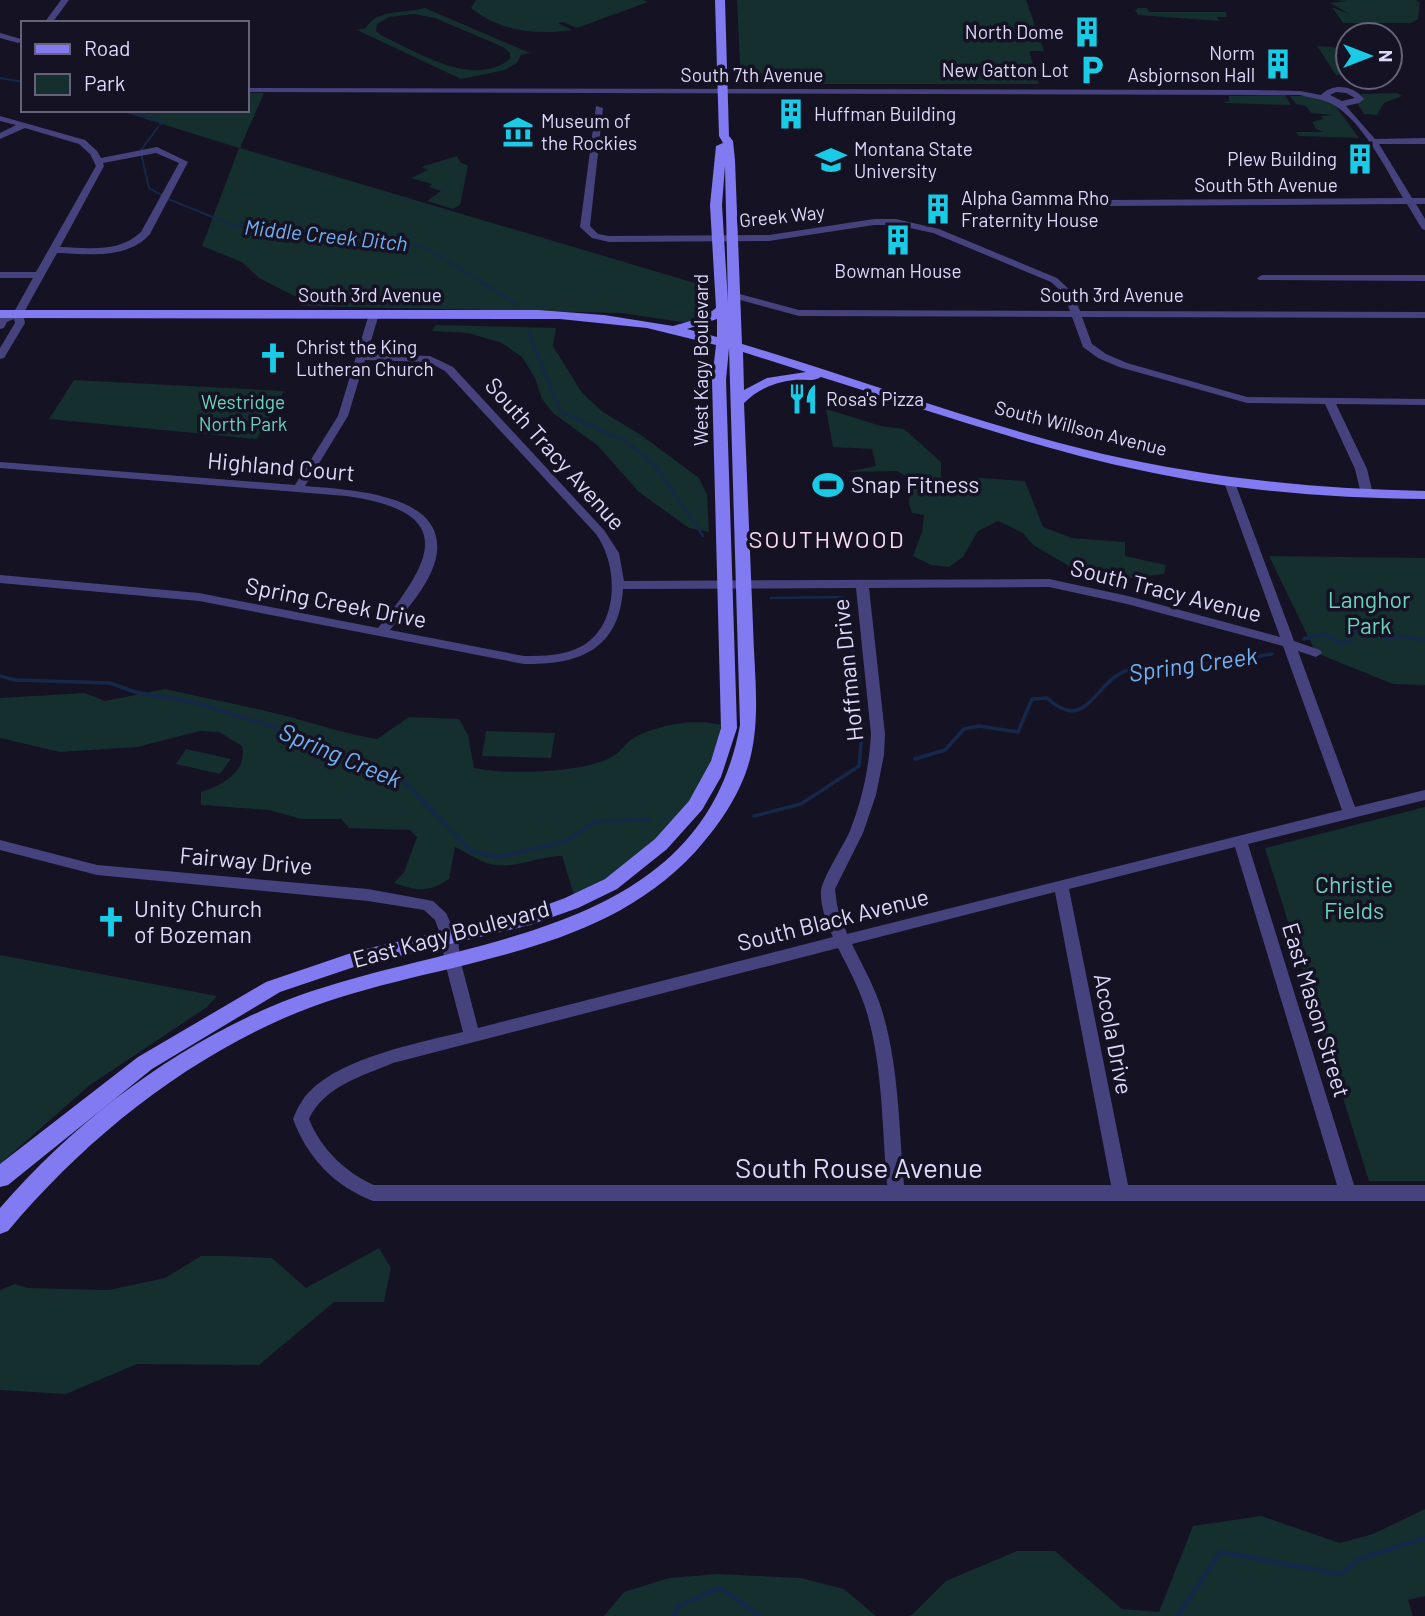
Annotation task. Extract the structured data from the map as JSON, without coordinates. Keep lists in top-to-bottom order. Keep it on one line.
{"streets":{"main road":["South 3rd Avenue","West Kagy Boulevard","South Willson Avenue","East Kagy Boulevard"],"street":["South 7th Avenue","South 5th Avenue","Greek Way","South Tracy Avenue","Highland Court","Spring Creek Drive","Hoffman Drive","Fairway Drive","South Black Avenue","East Mason Street","Accola Drive","South Rouse Avenue"]},"crossings":[["South 7th Avenue","West Kagy Boulevard"],["Greek Way","South 3rd Avenue"],["Greek Way","West Kagy Boulevard"],["South 3rd Avenue","West Kagy Boulevard"],["South 3rd Avenue","South Willson Avenue"],["West Kagy Boulevard","South Willson Avenue"],["West Kagy Boulevard","South Tracy Avenue"],["West Kagy Boulevard","East Kagy Boulevard"],["South Tracy Avenue","Spring Creek Drive"],["South Tracy Avenue","Hoffman Drive"],["South Tracy Avenue","East Kagy Boulevard"],["Highland Court","Spring Creek Drive"],["Hoffman Drive","South Black Avenue"],["Hoffman Drive","South Rouse Avenue"],["Fairway Drive","South Black Avenue"],["Fairway Drive","East Kagy Boulevard"],["South Black Avenue","East Mason Street"],["South Black Avenue","Accola Drive"],["South Black Avenue","South Rouse Avenue"],["East Mason Street","South Rouse Avenue"],["Accola Drive","South Rouse Avenue"]],"districts":["SOUTHWOOD"],"water":["Middle Creek Ditch","Spring Creek"],"parks":["Westridge North Park","Langhor Park","Christie Fields"],"places":{"building":["North Dome","Norm Asbjornson Hall","Huffman Building","Plew Building","Alpha Gamma Rho Fraternity House","Bowman House"],"parking":["New Gatton Lot"],"museum":["Museum of the Rockies"],"school or university":["Montana State University"],"church":["Christ the King Lutheran Church","Unity Church of Bozeman"],"restaurant":["Rosa's Pizza"],"sports":["Snap Fitness"]},"legend":["Road","Park"],"north":"right"}
